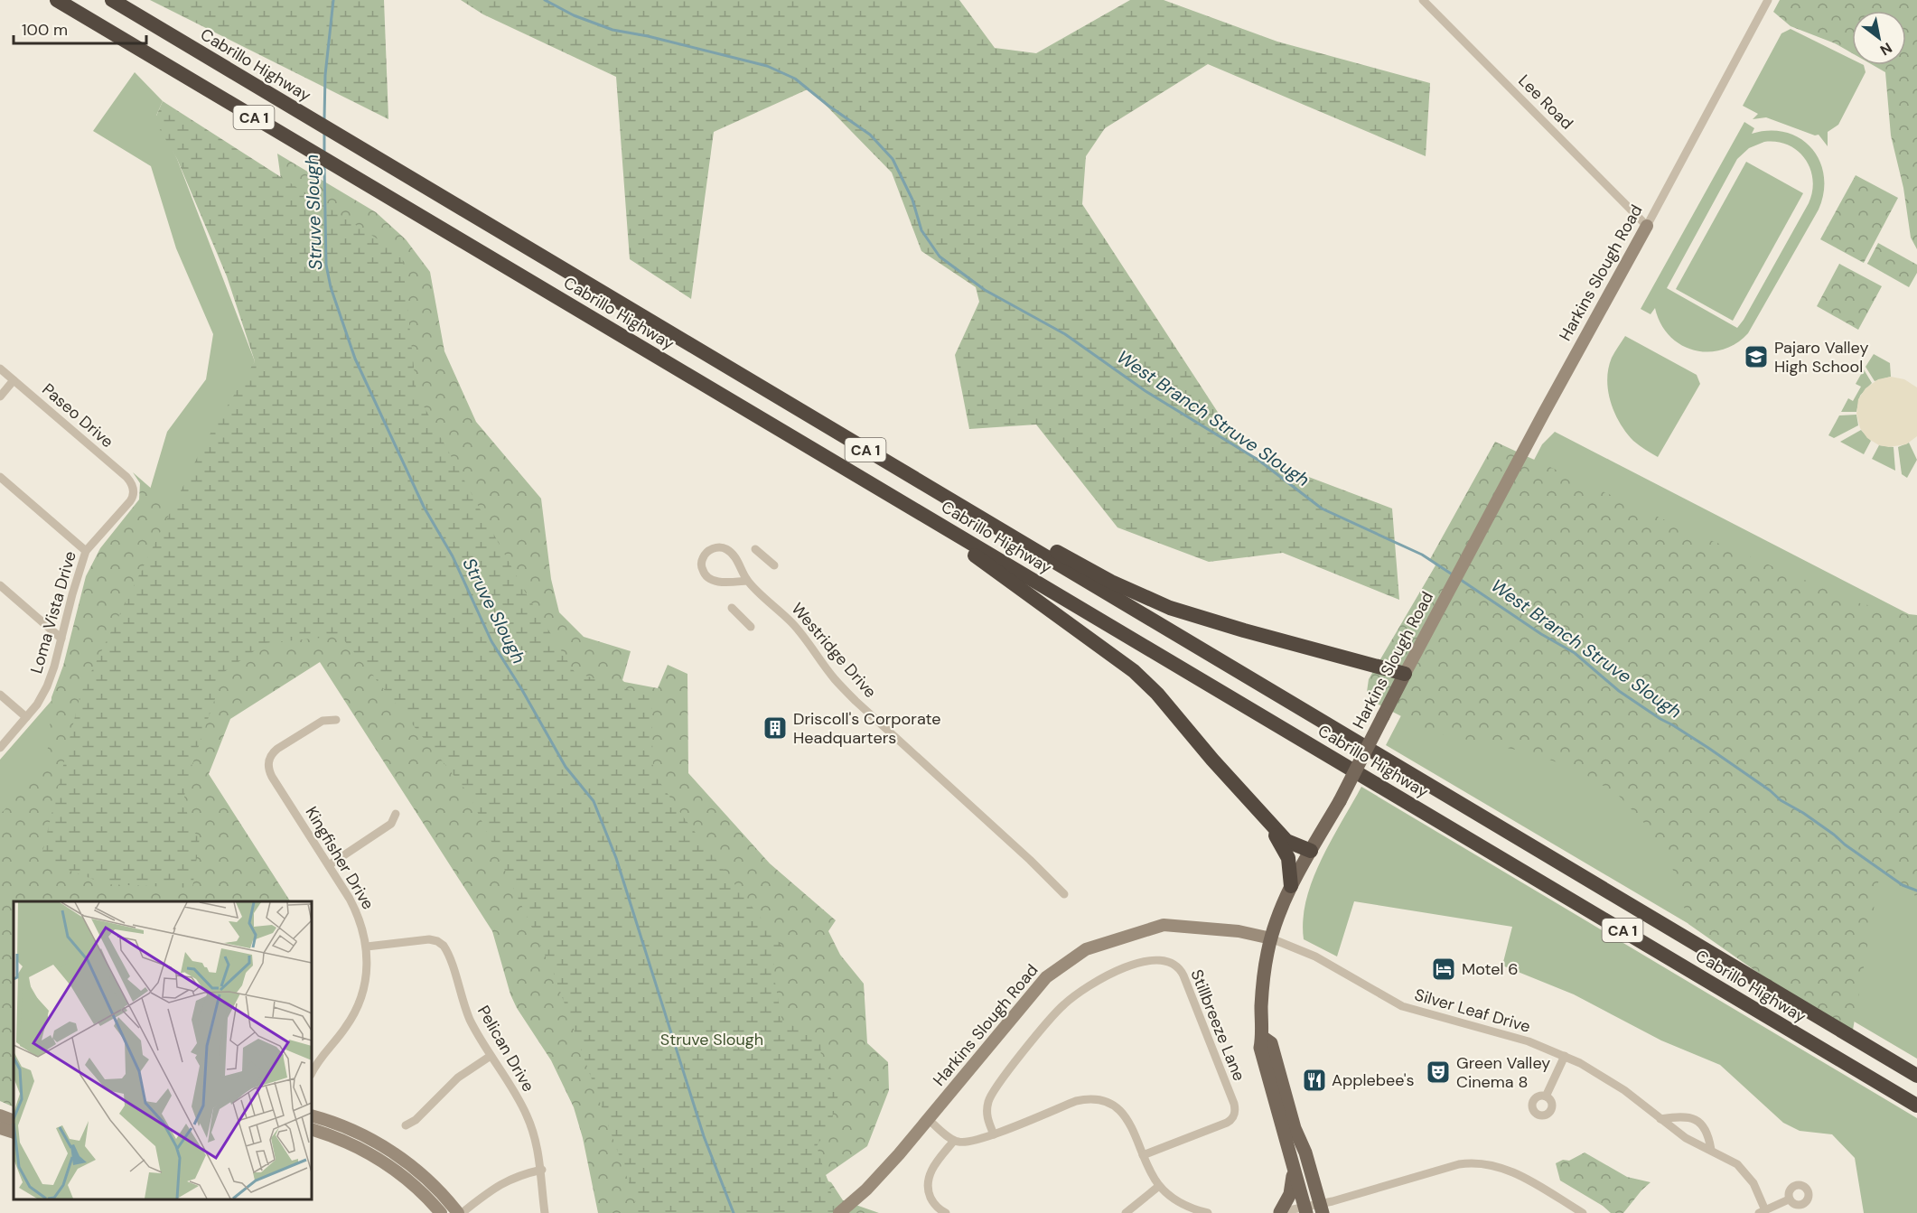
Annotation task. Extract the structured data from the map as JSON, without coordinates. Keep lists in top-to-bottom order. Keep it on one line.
{"streets":{"highway":["Cabrillo Highway","CA 1"],"main road":["Harkins Slough Road"],"street":["Lee Road","Paseo Drive","Loma Vista Drive","Westridge Drive","Kingfisher Drive","Silver Leaf Drive","Stillbreeze Lane","Pelican Drive"]},"crossings":[["Lee Road","Harkins Slough Road"],["Harkins Slough Road","Silver Leaf Drive"],["Paseo Drive","Loma Vista Drive"],["Kingfisher Drive","Pelican Drive"]],"water":["Struve Slough","West Branch Struve Slough"],"parks":["Struve Slough"],"places":{"school or university":["Pajaro Valley High School"],"building":["Driscoll's Corporate Headquarters"],"hotel":["Motel 6"],"theatre":["Green Valley Cinema 8"],"restaurant":["Applebee's"]},"scale_bar":"100 m","north":"bottom right"}
